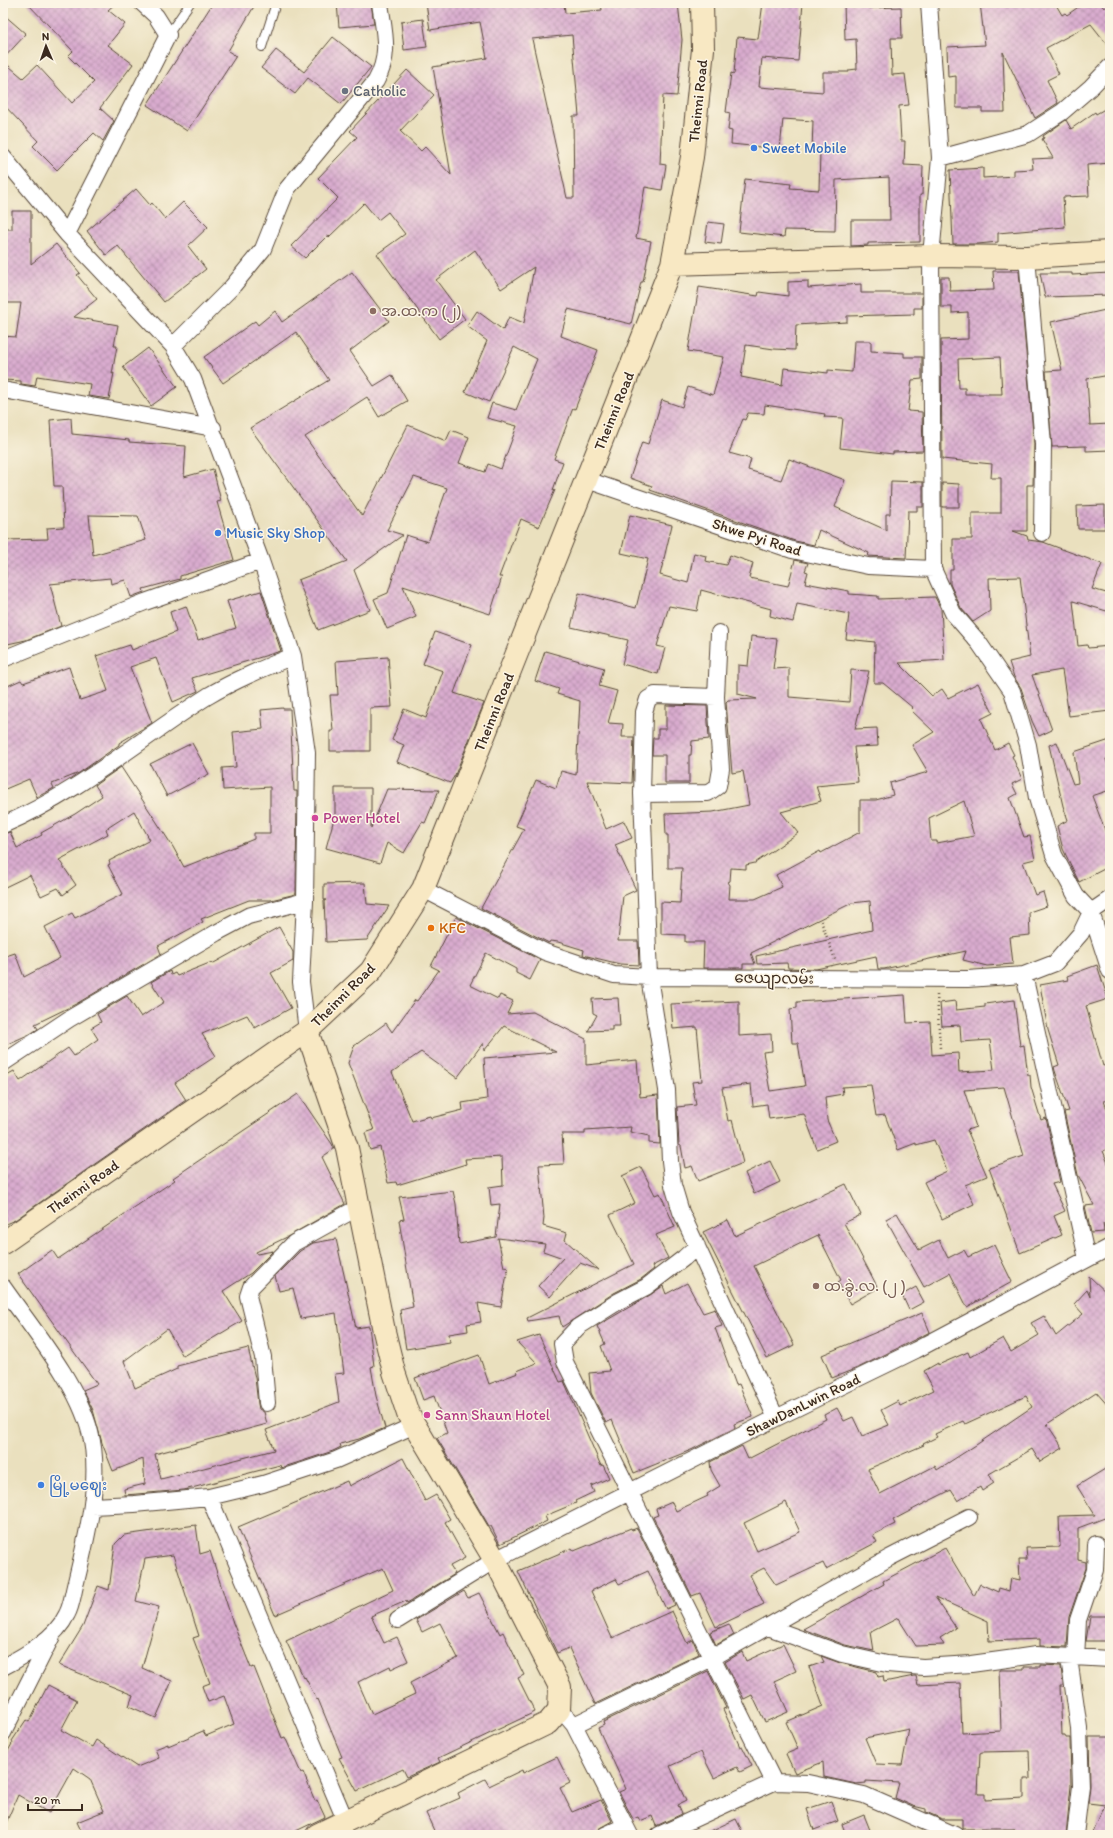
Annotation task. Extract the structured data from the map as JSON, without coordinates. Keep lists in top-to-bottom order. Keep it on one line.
{"streets":{"main road":["Theinni Road"],"street":["Shwe Pyi Road","ဇေယျာလမ်း","ShawDanLwin Road"]},"crossings":[["Theinni Road","Shwe Pyi Road"],["Theinni Road","ဇေယျာလမ်း"]],"places":["Catholic","Sweet Mobile","အ.ထ.က (၂)","Music Sky Shop","Power Hotel","KFC","ထ.ခွဲ.လ. (၂ )","Sann Shaun Hotel","မြို့မဈေး"],"scale_bar":"20 m","north":"top"}
